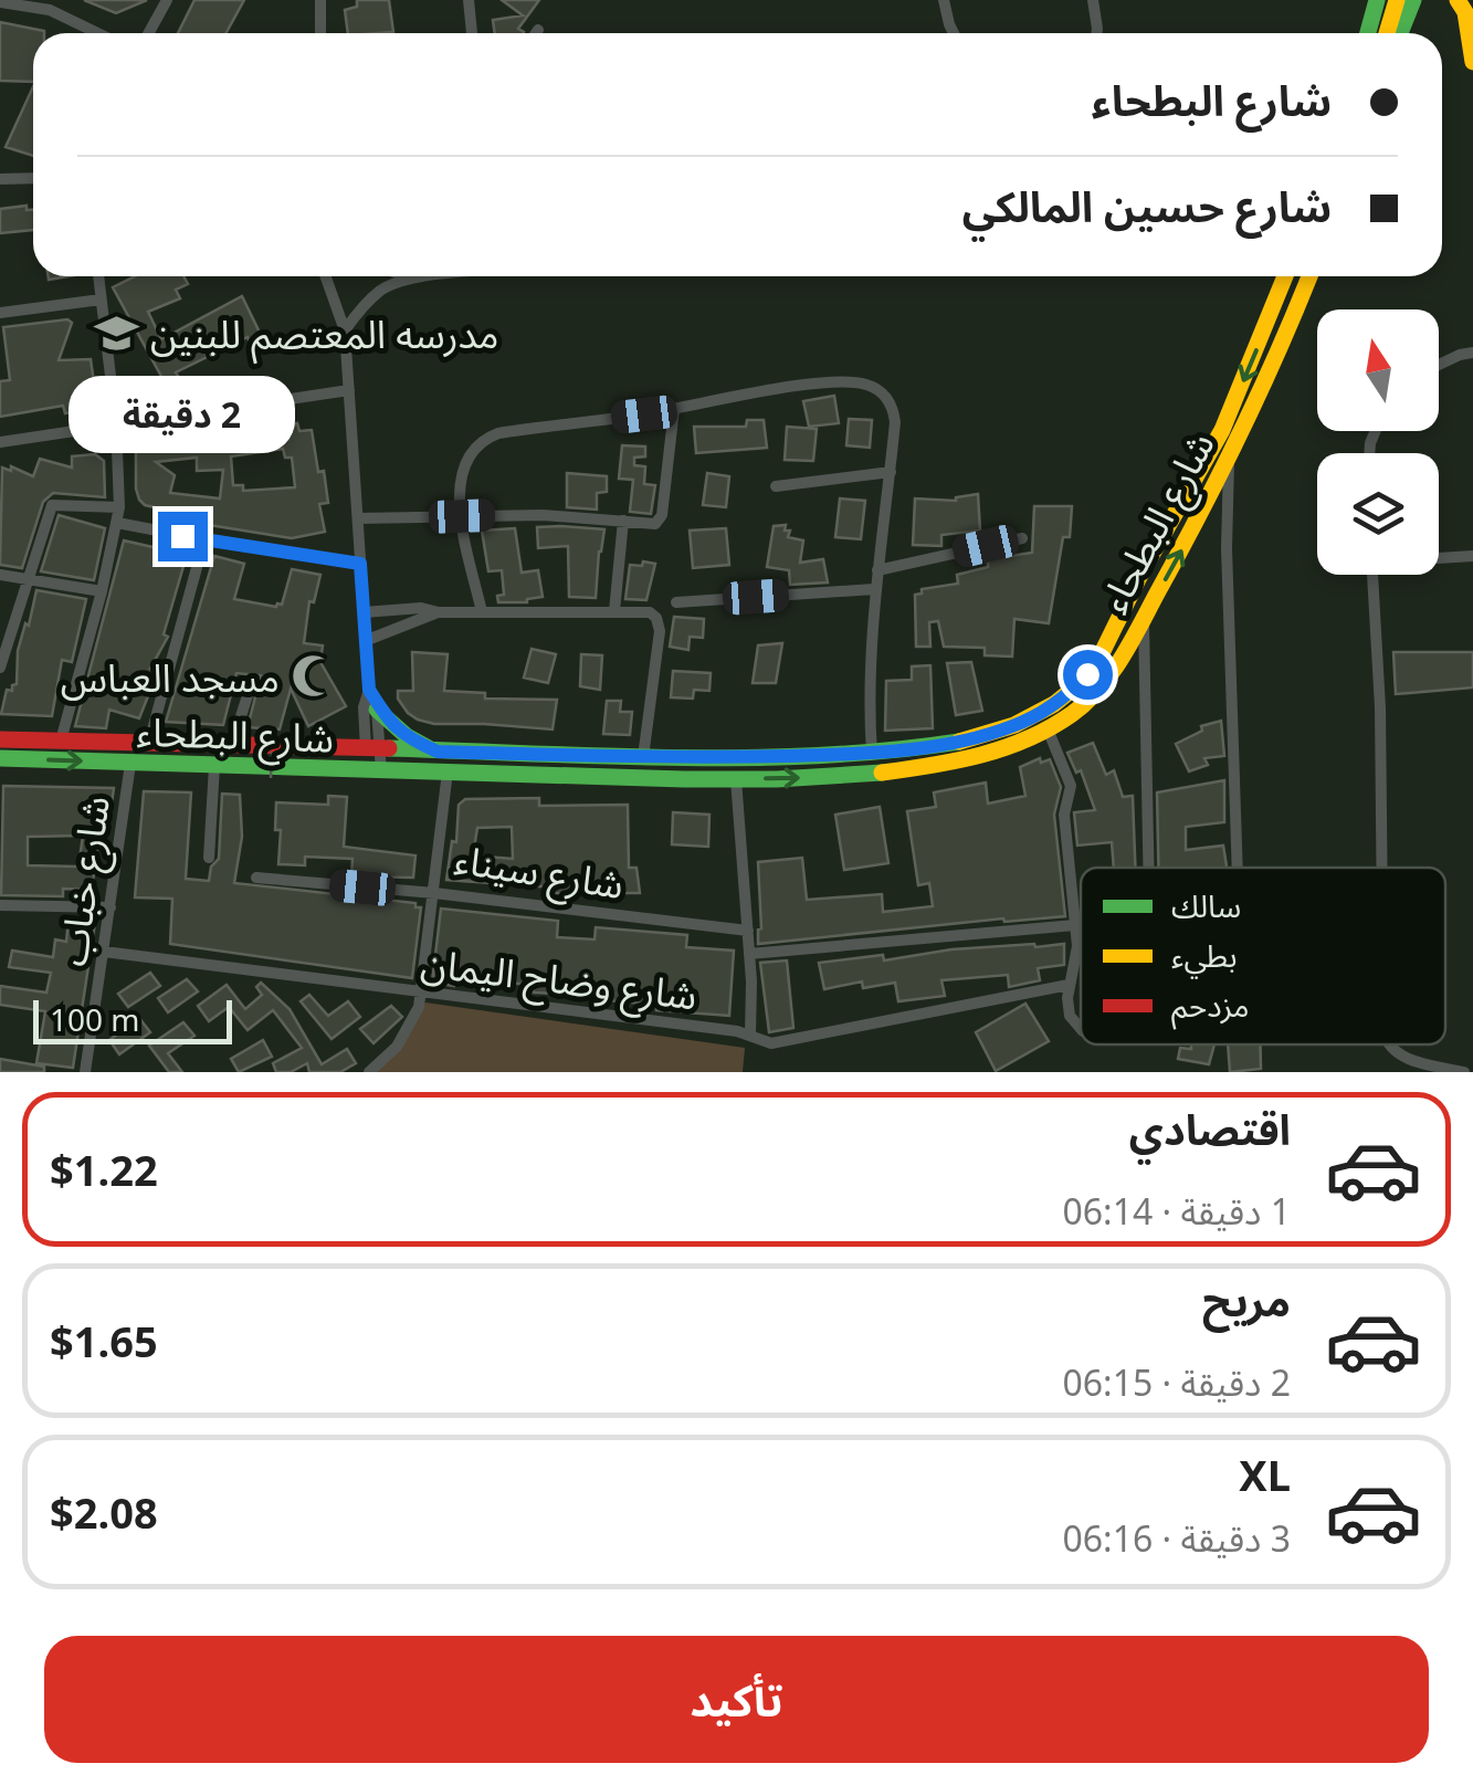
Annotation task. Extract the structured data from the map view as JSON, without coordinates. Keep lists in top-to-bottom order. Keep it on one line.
{"streets":{"street":["شارع البطحاء","شارع سيناء","شارع خباب","شارع وضاح اليمان"]},"crossings":[["شارع البطحاء","شارع سيناء"],["شارع البطحاء","شارع خباب"],["شارع البطحاء","شارع وضاح اليمان"],["شارع سيناء","شارع وضاح اليمان"],["شارع خباب","شارع وضاح اليمان"]],"places":{"school or university":["مدرسه المعتصم للبنين"],"mosque":["مسجد العباس"]},"legend":["سالك","بطيء","مزدحم"],"scale_bar":"100 m","north":"top","page":{"banner":["شارع البطحاء","شارع حسين المالكي"],"bubble":"2 دقيقة","scale":"100 m","list":[{"name":"اقتصادي","note":"1 دقيقة · 06:14","value":"$1.22"},{"name":"مريح","note":"2 دقيقة · 06:15","value":"$1.65"},{"name":"XL","note":"3 دقيقة · 06:16","value":"$2.08"}],"buttons":"تأكيد"}}
